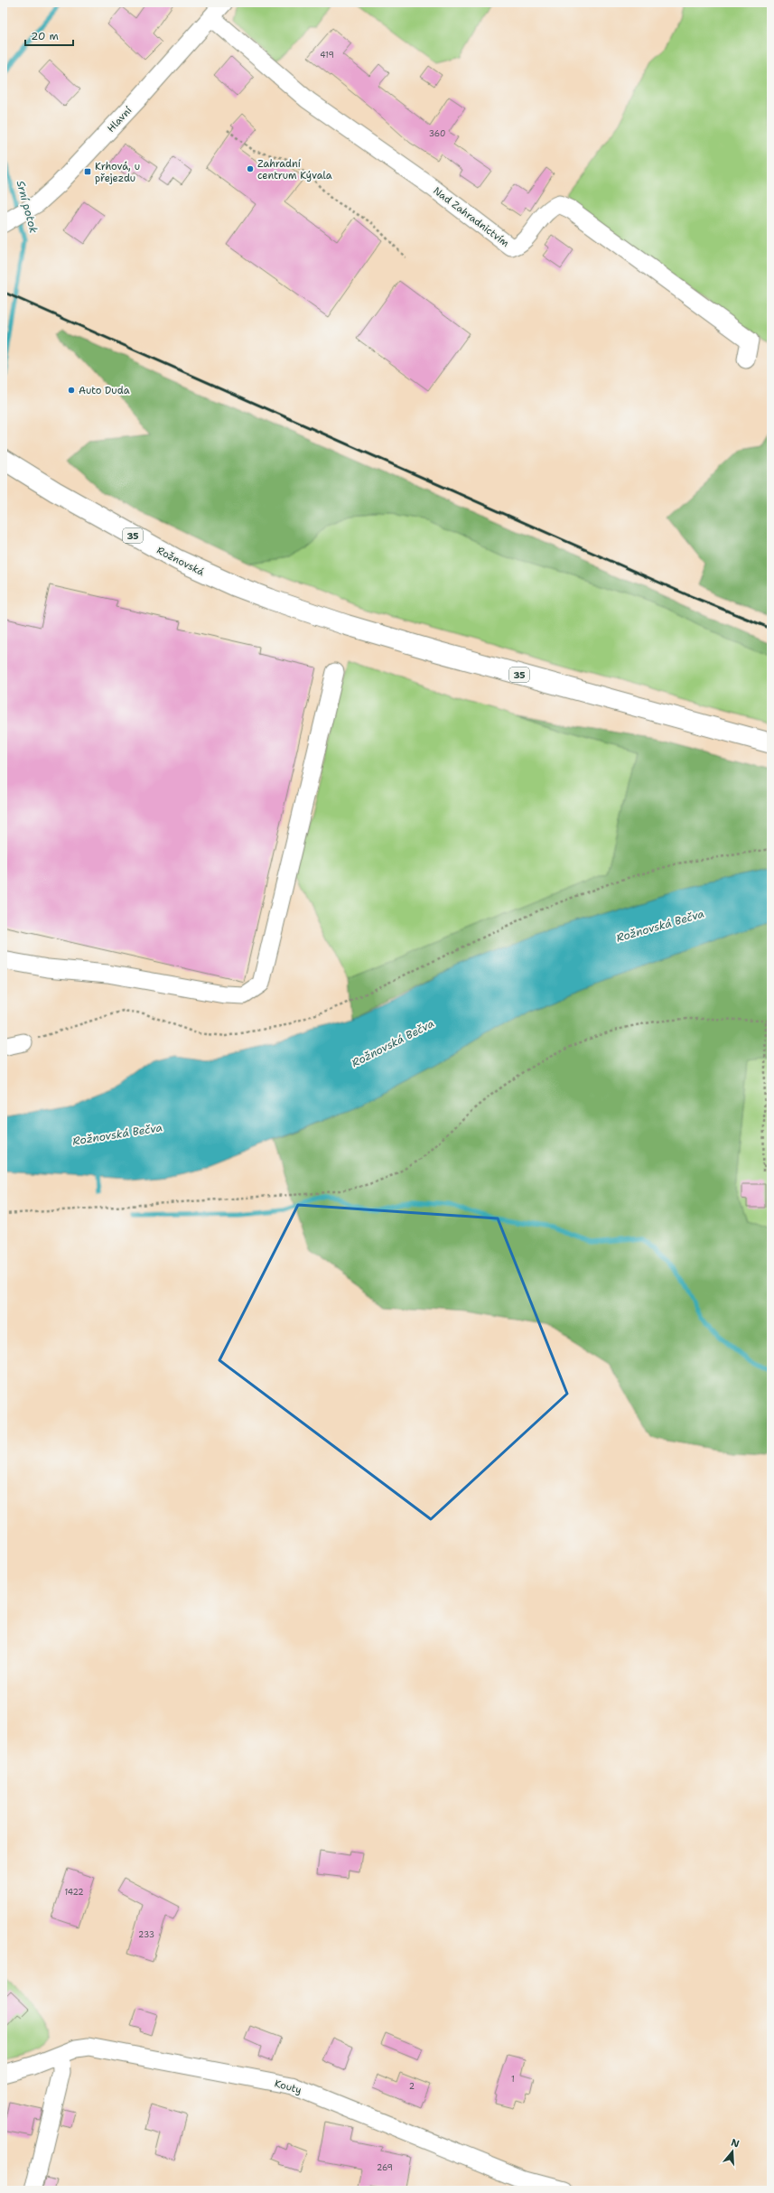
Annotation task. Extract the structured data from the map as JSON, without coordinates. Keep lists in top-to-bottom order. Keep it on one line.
{"streets":{"main road":["35","Rožnovská"],"street":["Hlavní","Nad Zahradnictvím","Kouty"]},"crossings":[["Hlavní","Nad Zahradnictvím"]],"water":["Srní potok","Rožnovská Bečva"],"places":{"other":["Zahradní centrum Kývala","Auto Duda"],"transit":["Krhová, u přejezdu"]},"house_numbers":["419","360","1422","233","1","2","269"],"scale_bar":"20 m","north":"top"}
